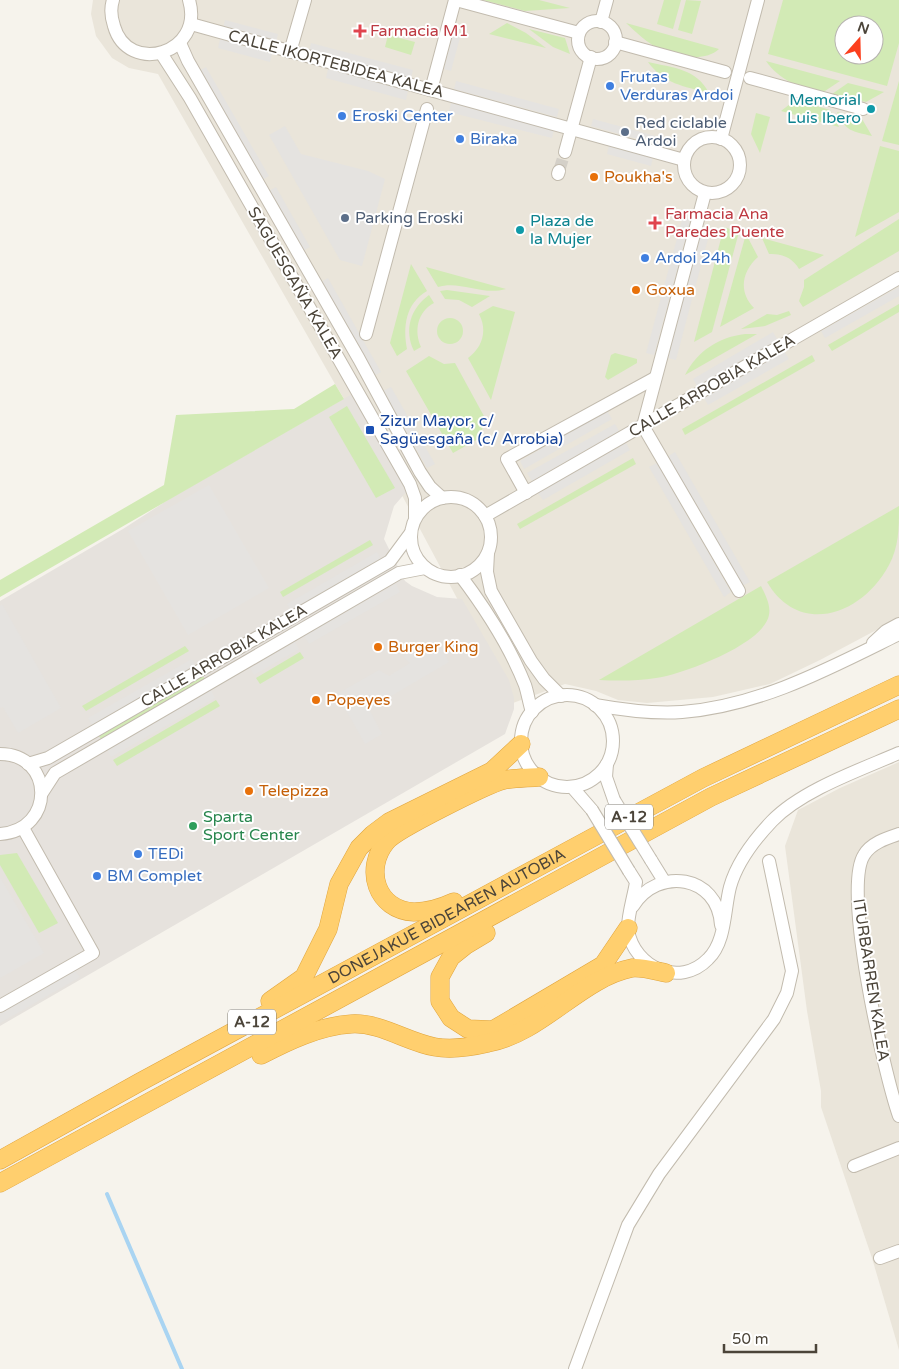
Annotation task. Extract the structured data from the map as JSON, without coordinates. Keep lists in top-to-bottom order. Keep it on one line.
{"streets":{"highway":["A-12","DONEJAKUE BIDEAREN AUTOBIA"],"street":["CALLE IKORTEBIDEA KALEA","SAGUESGAÑA KALEA","CALLE ARROBIA KALEA","ITURBARREN KALEA"]},"crossings":[["SAGUESGAÑA KALEA","CALLE ARROBIA KALEA"]],"places":{"health":["Farmacia M1","Farmacia Ana Paredes Puente"],"other":["Frutas Verduras Ardoi","Memorial Luis Ibero","Eroski Center","Red ciclable Ardoi","Biraka","Poukha's","Parking Eroski","Plaza de la Mujer","Ardoi 24h","Goxua","Burger King","Popeyes","Telepizza","Sparta Sport Center","TEDi","BM Complet"],"transit":["Zizur Mayor, c/ Sagüesgaña (c/ Arrobia)"]},"scale_bar":"50 m","north":"top"}
